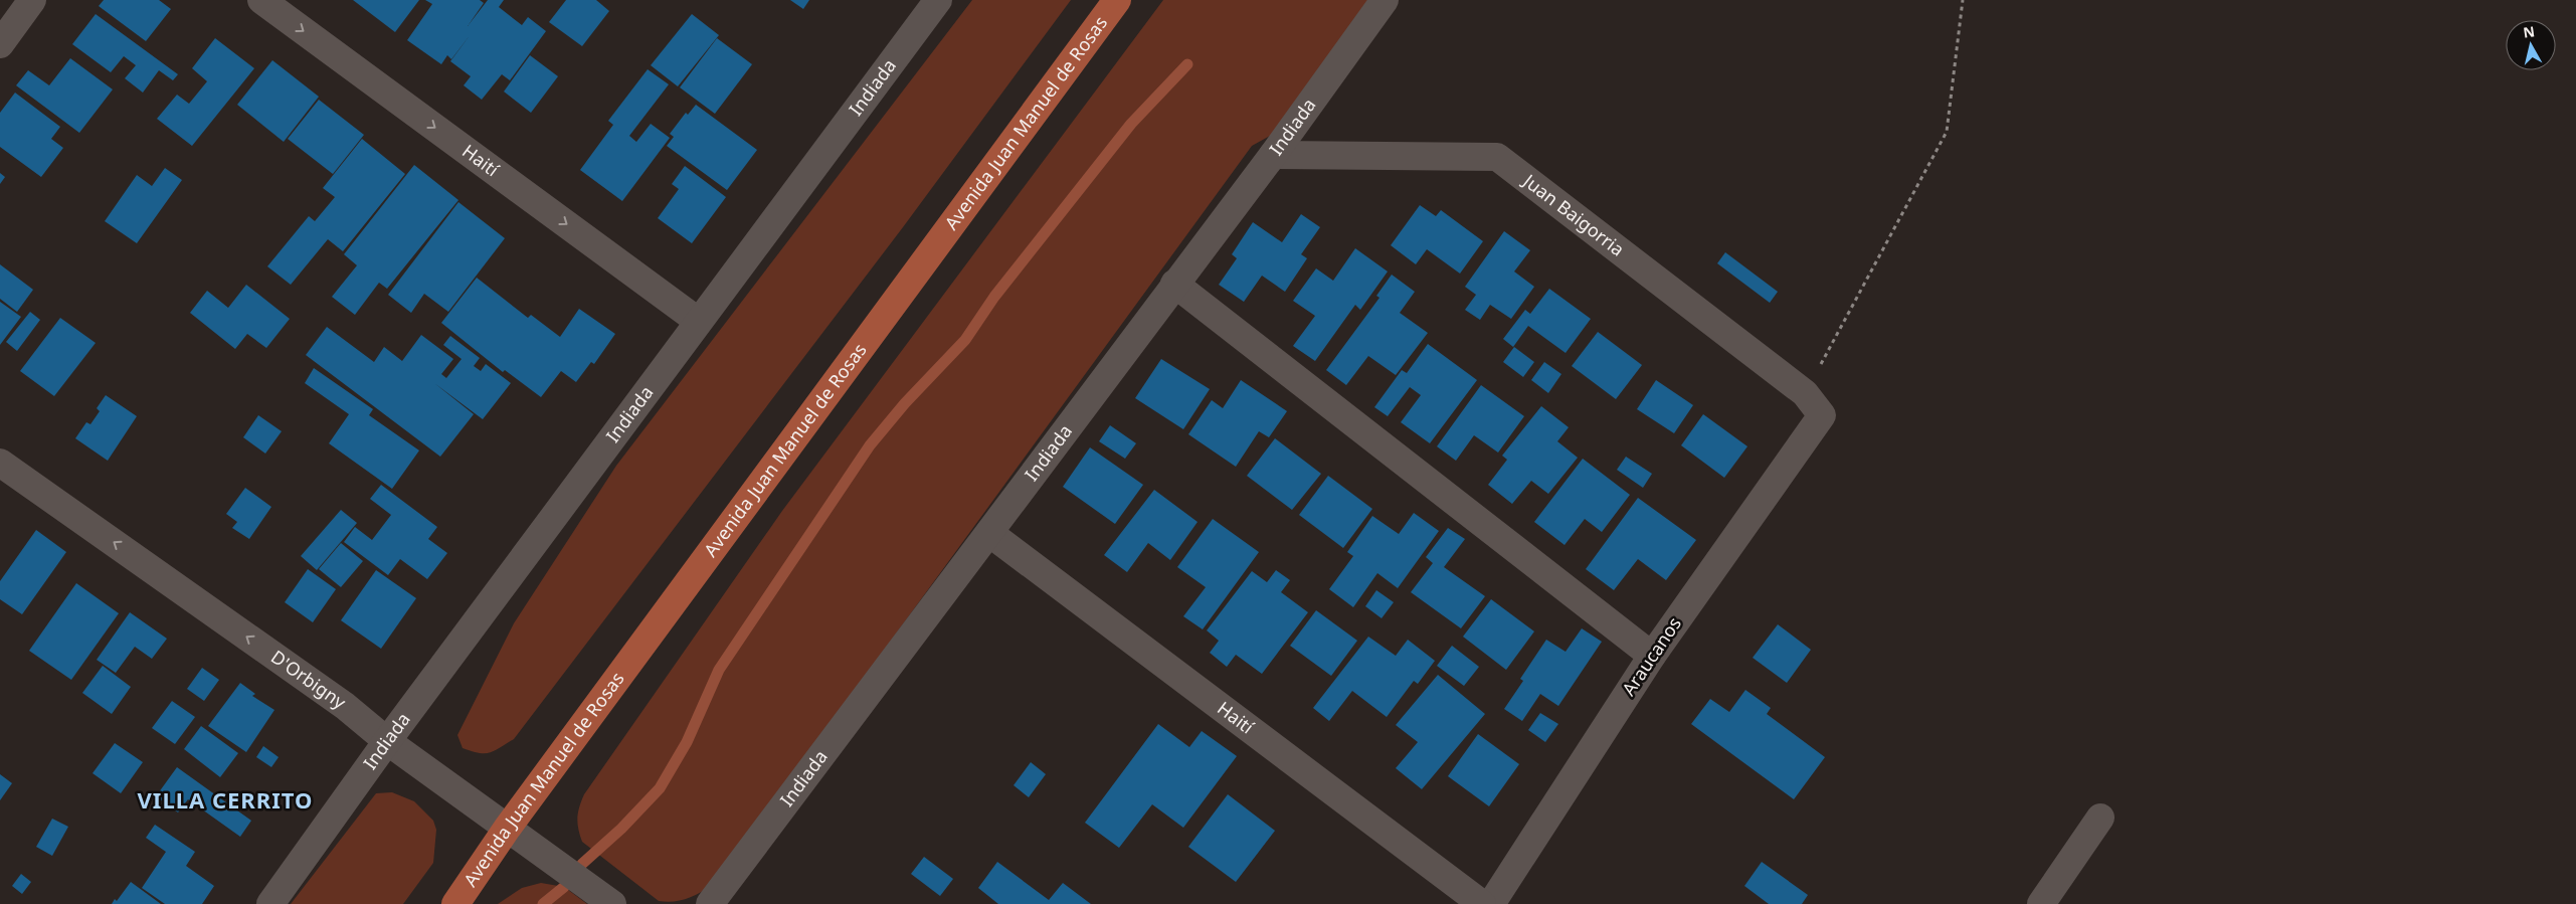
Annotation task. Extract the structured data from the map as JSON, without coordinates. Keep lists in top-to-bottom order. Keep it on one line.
{"streets":{"main road":["Avenida Juan Manuel de Rosas"],"street":["Indiada","Haití","Juan Baigorria","Araucanos","D'Orbigny"]},"crossings":[["Indiada","Haití"],["Indiada","Juan Baigorria"],["Indiada","D'Orbigny"],["Avenida Juan Manuel de Rosas","D'Orbigny"],["Juan Baigorria","Araucanos"]],"one_way":["Haití","D'Orbigny"],"districts":["VILLA CERRITO"],"north":"top"}
